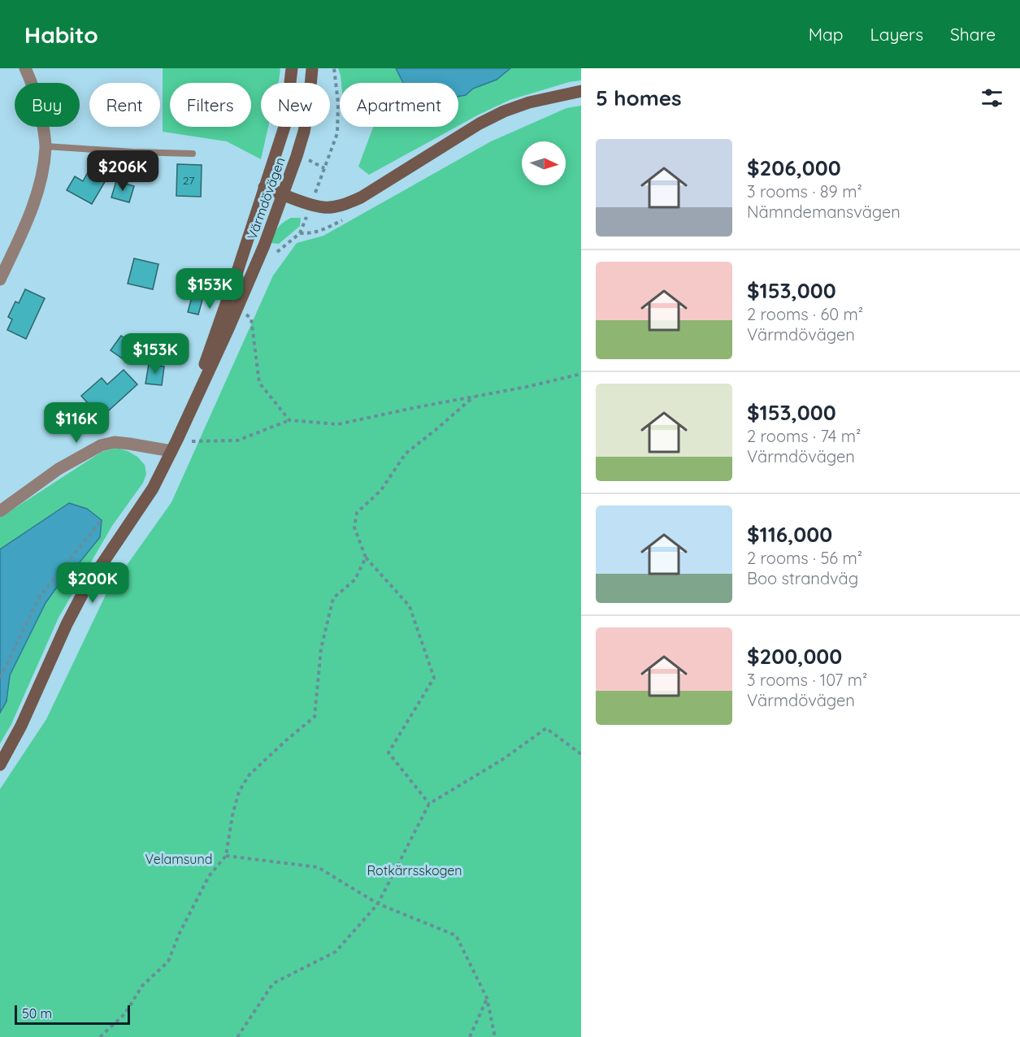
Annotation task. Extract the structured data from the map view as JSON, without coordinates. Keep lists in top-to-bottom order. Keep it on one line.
{"streets":{"main road":["Värmdövägen"]},"parks":["Velamsund","Rotkärrsskogen"],"house_numbers":["27"],"scale_bar":"50 m","north":"right","page":{"header":"Habito","nav":["Map","Layers","Share"],"heading":"5 homes","chip":["Buy","Rent","Filters","New","Apartment"],"list":[{"name":"$206,000","note":"3 rooms · 89 m² · Nämndemansvägen"},{"name":"$153,000","note":"2 rooms · 60 m² · Värmdövägen"},{"name":"$153,000","note":"2 rooms · 74 m² · Värmdövägen"},{"name":"$116,000","note":"2 rooms · 56 m² · Boo strandväg"},{"name":"$200,000","note":"3 rooms · 107 m² · Värmdövägen"}],"price":["$206K","$153K","$153K","$116K","$200K"],"scale":"50 m"}}
